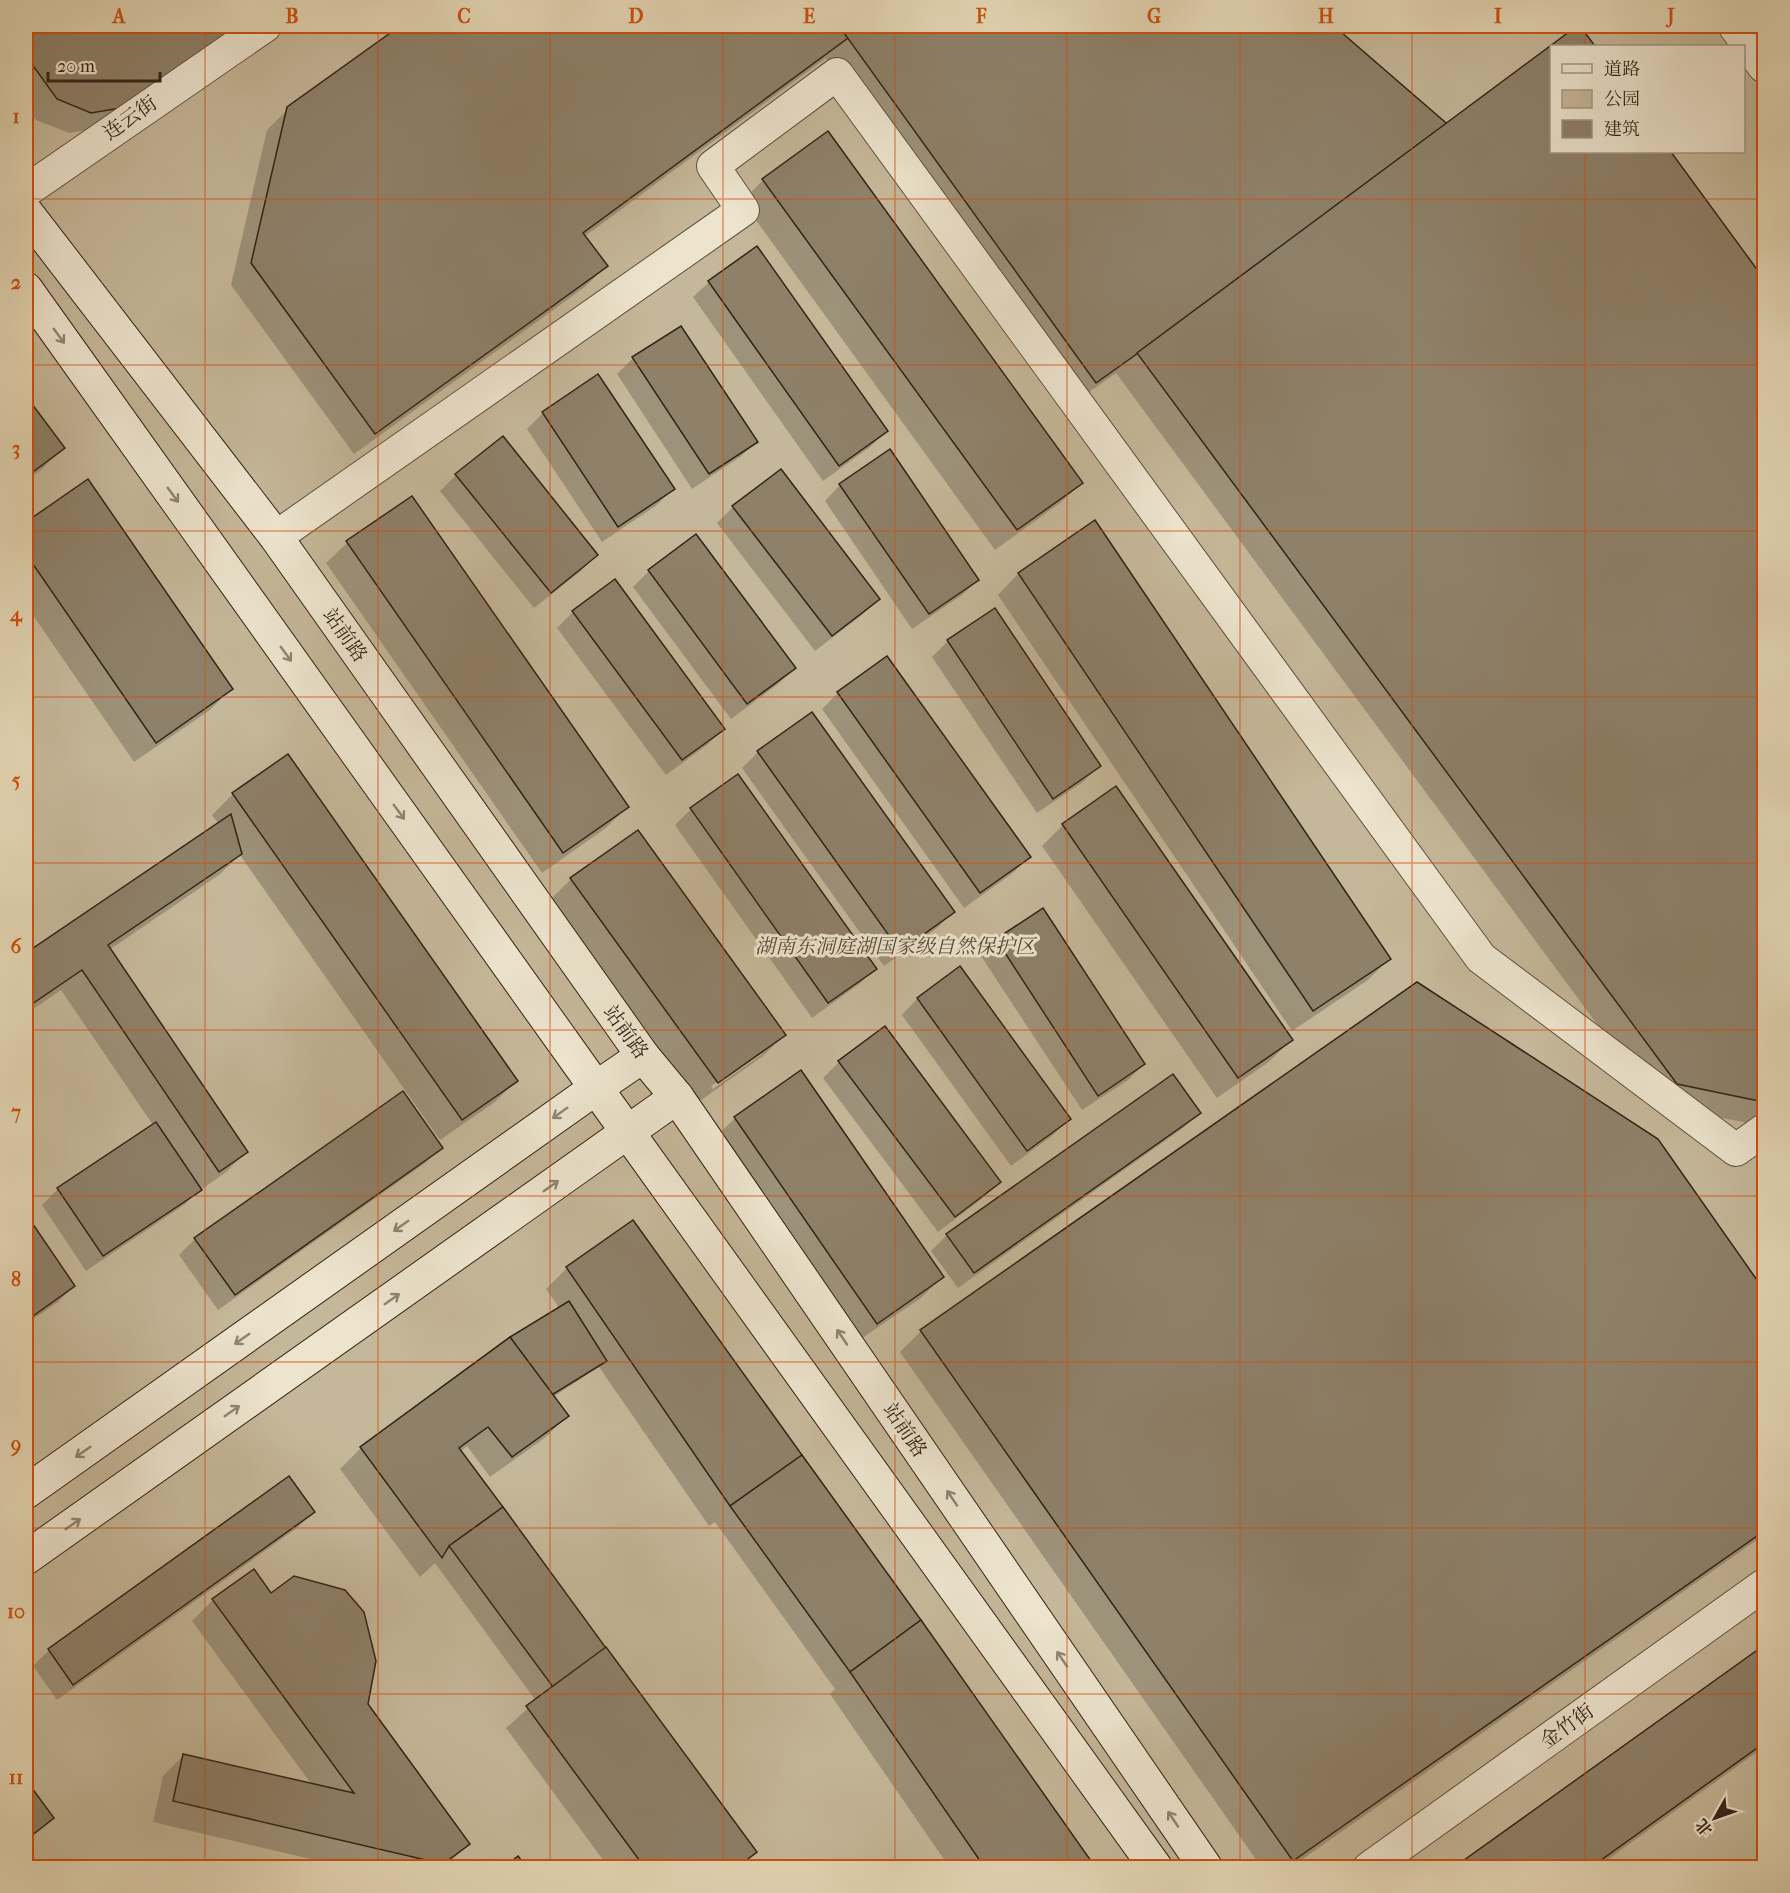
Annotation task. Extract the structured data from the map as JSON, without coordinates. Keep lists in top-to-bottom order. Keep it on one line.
{"streets":{"main road":["站前路"],"street":["连云街","金竹街"]},"parks":["湖南东洞庭湖国家级自然保护区"],"legend":["道路","公园","建筑"],"scale_bar":"20 m","north":"bottom left","grid":{"columns":["A","B","C","D","E","F","G","H","I","J"],"rows":["1","2","3","4","5","6","7","8","9","10","11"]}}
